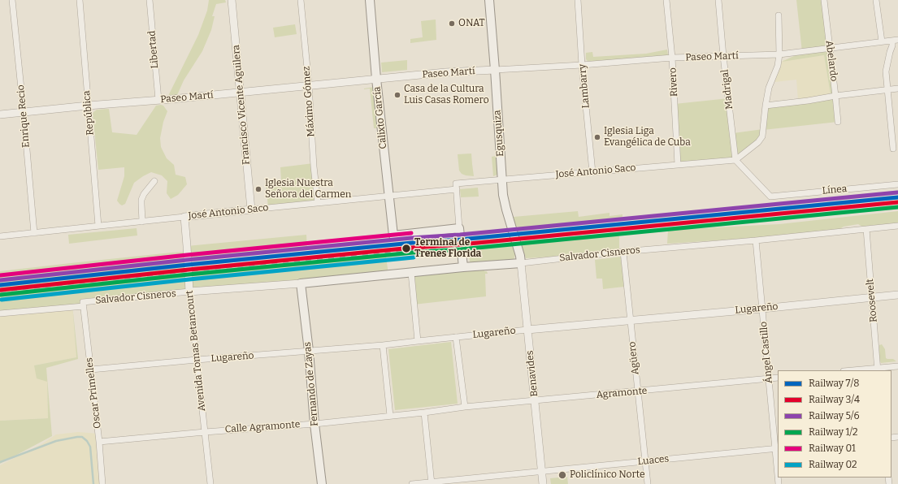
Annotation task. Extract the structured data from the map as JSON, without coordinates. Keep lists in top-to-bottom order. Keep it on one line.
{"streets":{"main road":["Calixto García","Egusquiza","Salvador Cisneros","Fernando de Zayas"],"street":["Libertad","Paseo Martí","Abelardo","Rivero","Lambarry","Madrigal","Máximo Gómez","Francisco Vicente Aguilera","República","Enrique Recio","José Antonio Saco","Línea","Roosevelt","Lugareño","Avenida Tomas Betancourt","Ángel Castillo","Agüero","Benavides","Oscar Primelles","Agramonte","Calle Agramonte","Luaces"]},"crossings":[["Libertad","Paseo Martí"],["Paseo Martí","Abelardo"],["Paseo Martí","Rivero"],["Paseo Martí","Lambarry"],["Paseo Martí","Madrigal"],["Paseo Martí","Máximo Gómez"],["Paseo Martí","Francisco Vicente Aguilera"],["Paseo Martí","República"],["Paseo Martí","Enrique Recio"],["Paseo Martí","Calixto García"],["Paseo Martí","Egusquiza"],["Rivero","José Antonio Saco"],["Lambarry","José Antonio Saco"],["Madrigal","José Antonio Saco"],["Madrigal","Línea"],["Máximo Gómez","José Antonio Saco"],["Francisco Vicente Aguilera","José Antonio Saco"],["República","José Antonio Saco"],["Enrique Recio","José Antonio Saco"],["Calixto García","José Antonio Saco"],["Egusquiza","José Antonio Saco"],["Egusquiza","Salvador Cisneros"],["Egusquiza","Benavides"],["José Antonio Saco","Línea"],["José Antonio Saco","Avenida Tomas Betancourt"],["Salvador Cisneros","Roosevelt"],["Salvador Cisneros","Avenida Tomas Betancourt"],["Salvador Cisneros","Ángel Castillo"],["Salvador Cisneros","Agüero"],["Salvador Cisneros","Benavides"],["Salvador Cisneros","Fernando de Zayas"],["Salvador Cisneros","Oscar Primelles"],["Roosevelt","Lugareño"],["Lugareño","Avenida Tomas Betancourt"],["Lugareño","Ángel Castillo"],["Lugareño","Agüero"],["Lugareño","Benavides"],["Lugareño","Fernando de Zayas"],["Lugareño","Oscar Primelles"],["Avenida Tomas Betancourt","Calle Agramonte"],["Ángel Castillo","Agramonte"],["Ángel Castillo","Luaces"],["Agüero","Agramonte"],["Agüero","Luaces"],["Benavides","Agramonte"],["Benavides","Luaces"],["Fernando de Zayas","Calle Agramonte"],["Oscar Primelles","Calle Agramonte"],["Agramonte","Calle Agramonte"]],"places":["ONAT","Casa de la Cultura Luis Casas Romero","Iglesia Liga Evangélica de Cuba","Iglesia Nuestra Señora del Carmen","Terminal de Trenes Florida","Policlínico Norte"],"lines":["rail line 5/6","rail line 7/8","rail line 3/4","rail line 1/2","rail line 01","rail line 02"],"legend":["Railway 7/8","Railway 3/4","Railway 5/6","Railway 1/2","Railway 01","Railway 02"]}
